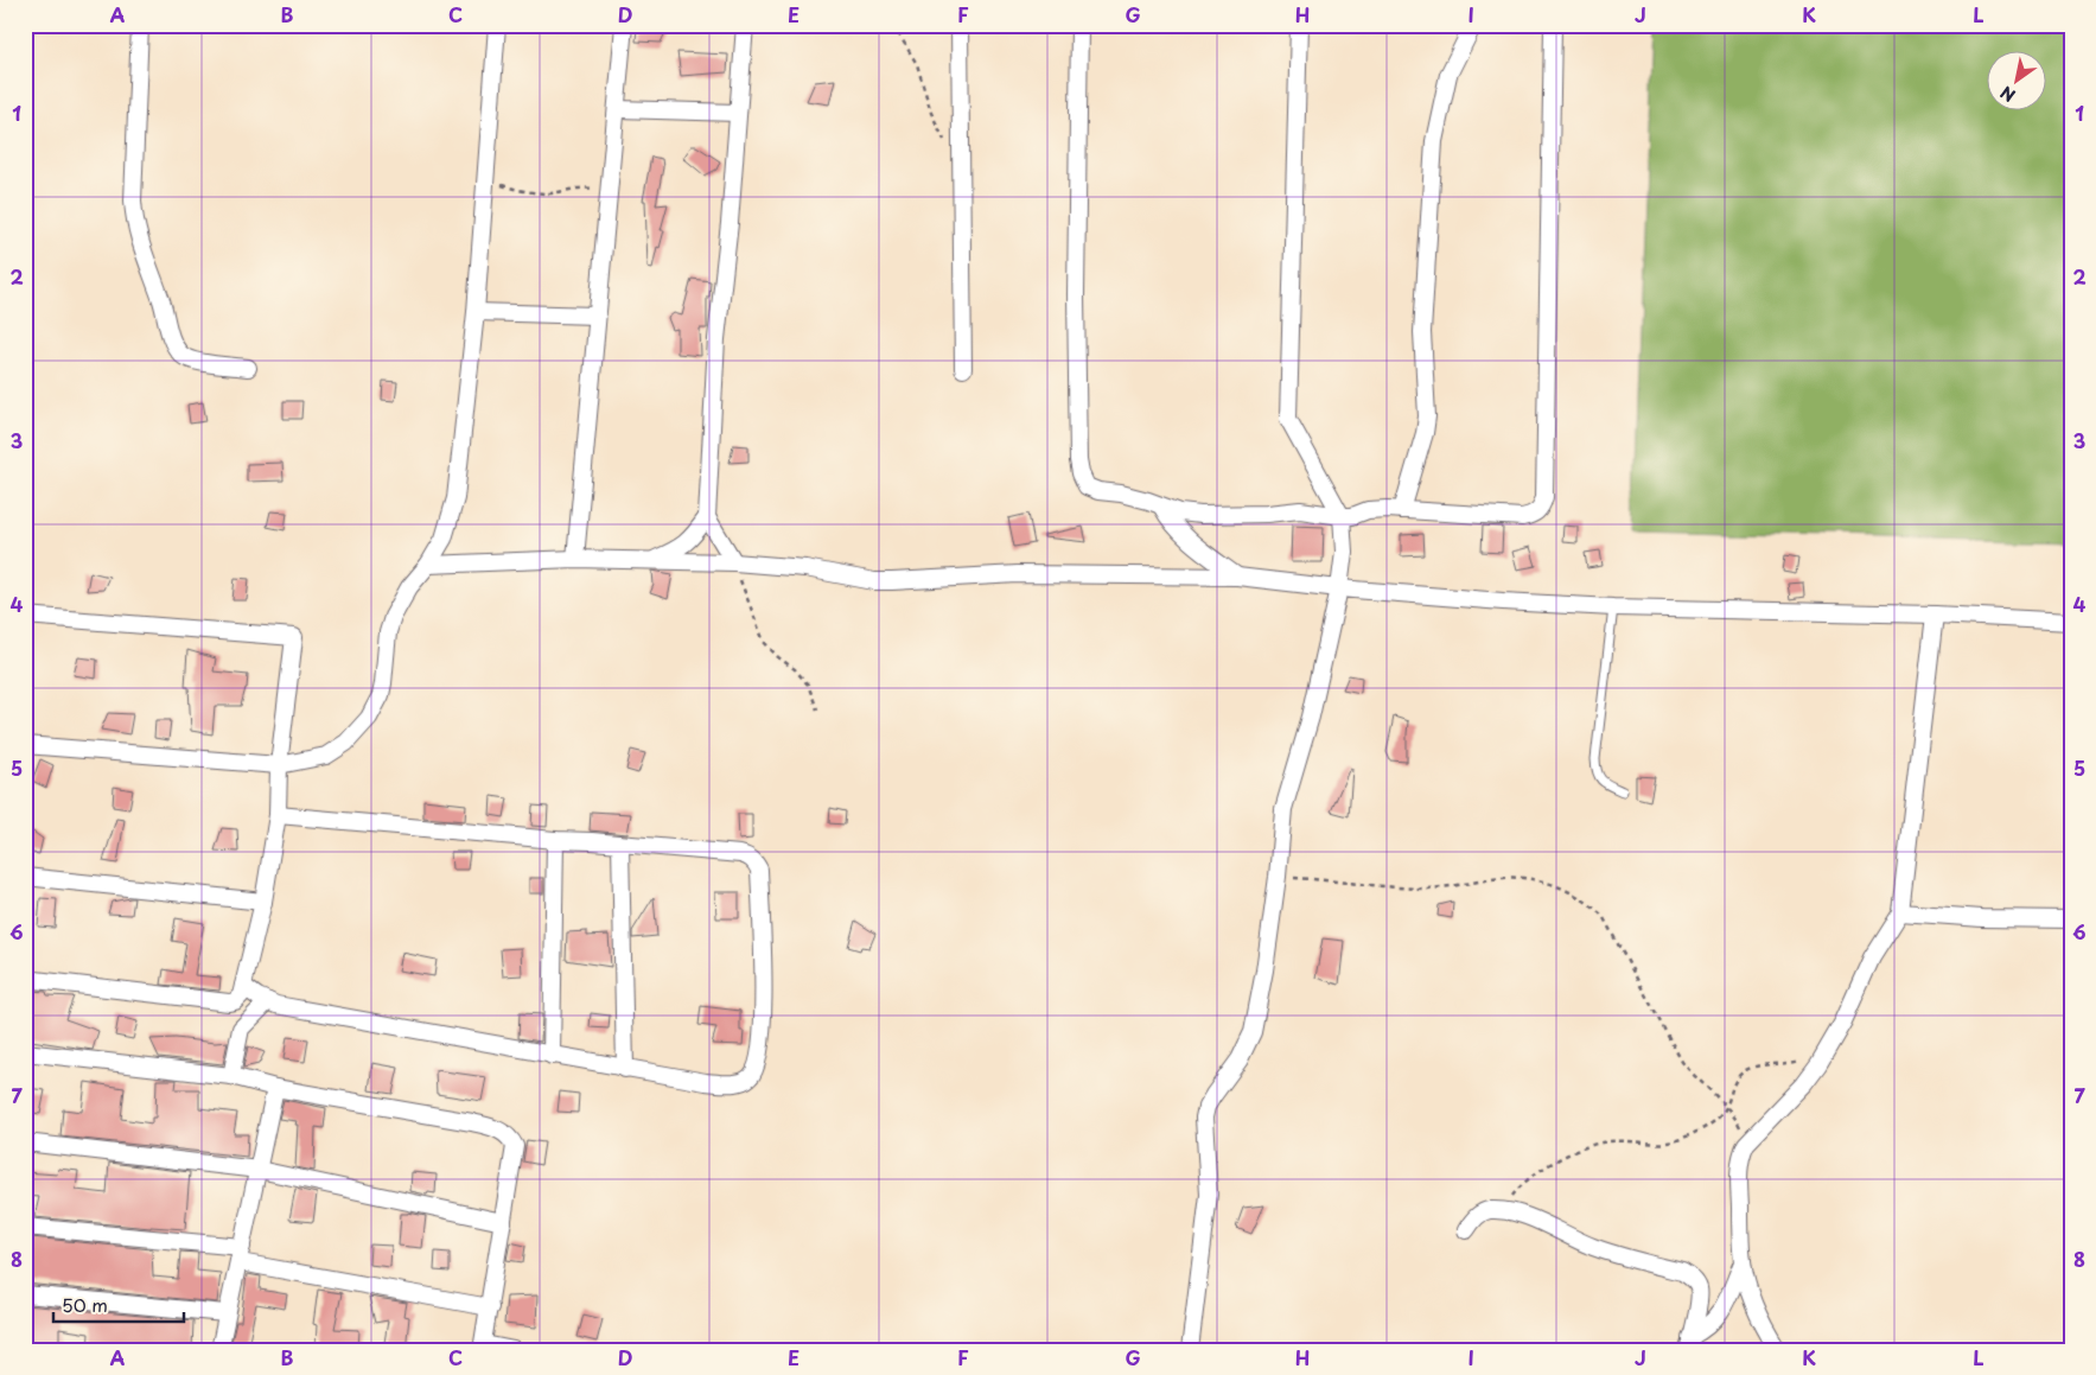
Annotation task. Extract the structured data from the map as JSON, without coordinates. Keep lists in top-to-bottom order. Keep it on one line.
{"scale_bar":"50 m","north":"bottom left","grid":{"columns":["A","B","C","D","E","F","G","H","I","J","K","L"],"rows":["1","2","3","4","5","6","7","8"]}}
